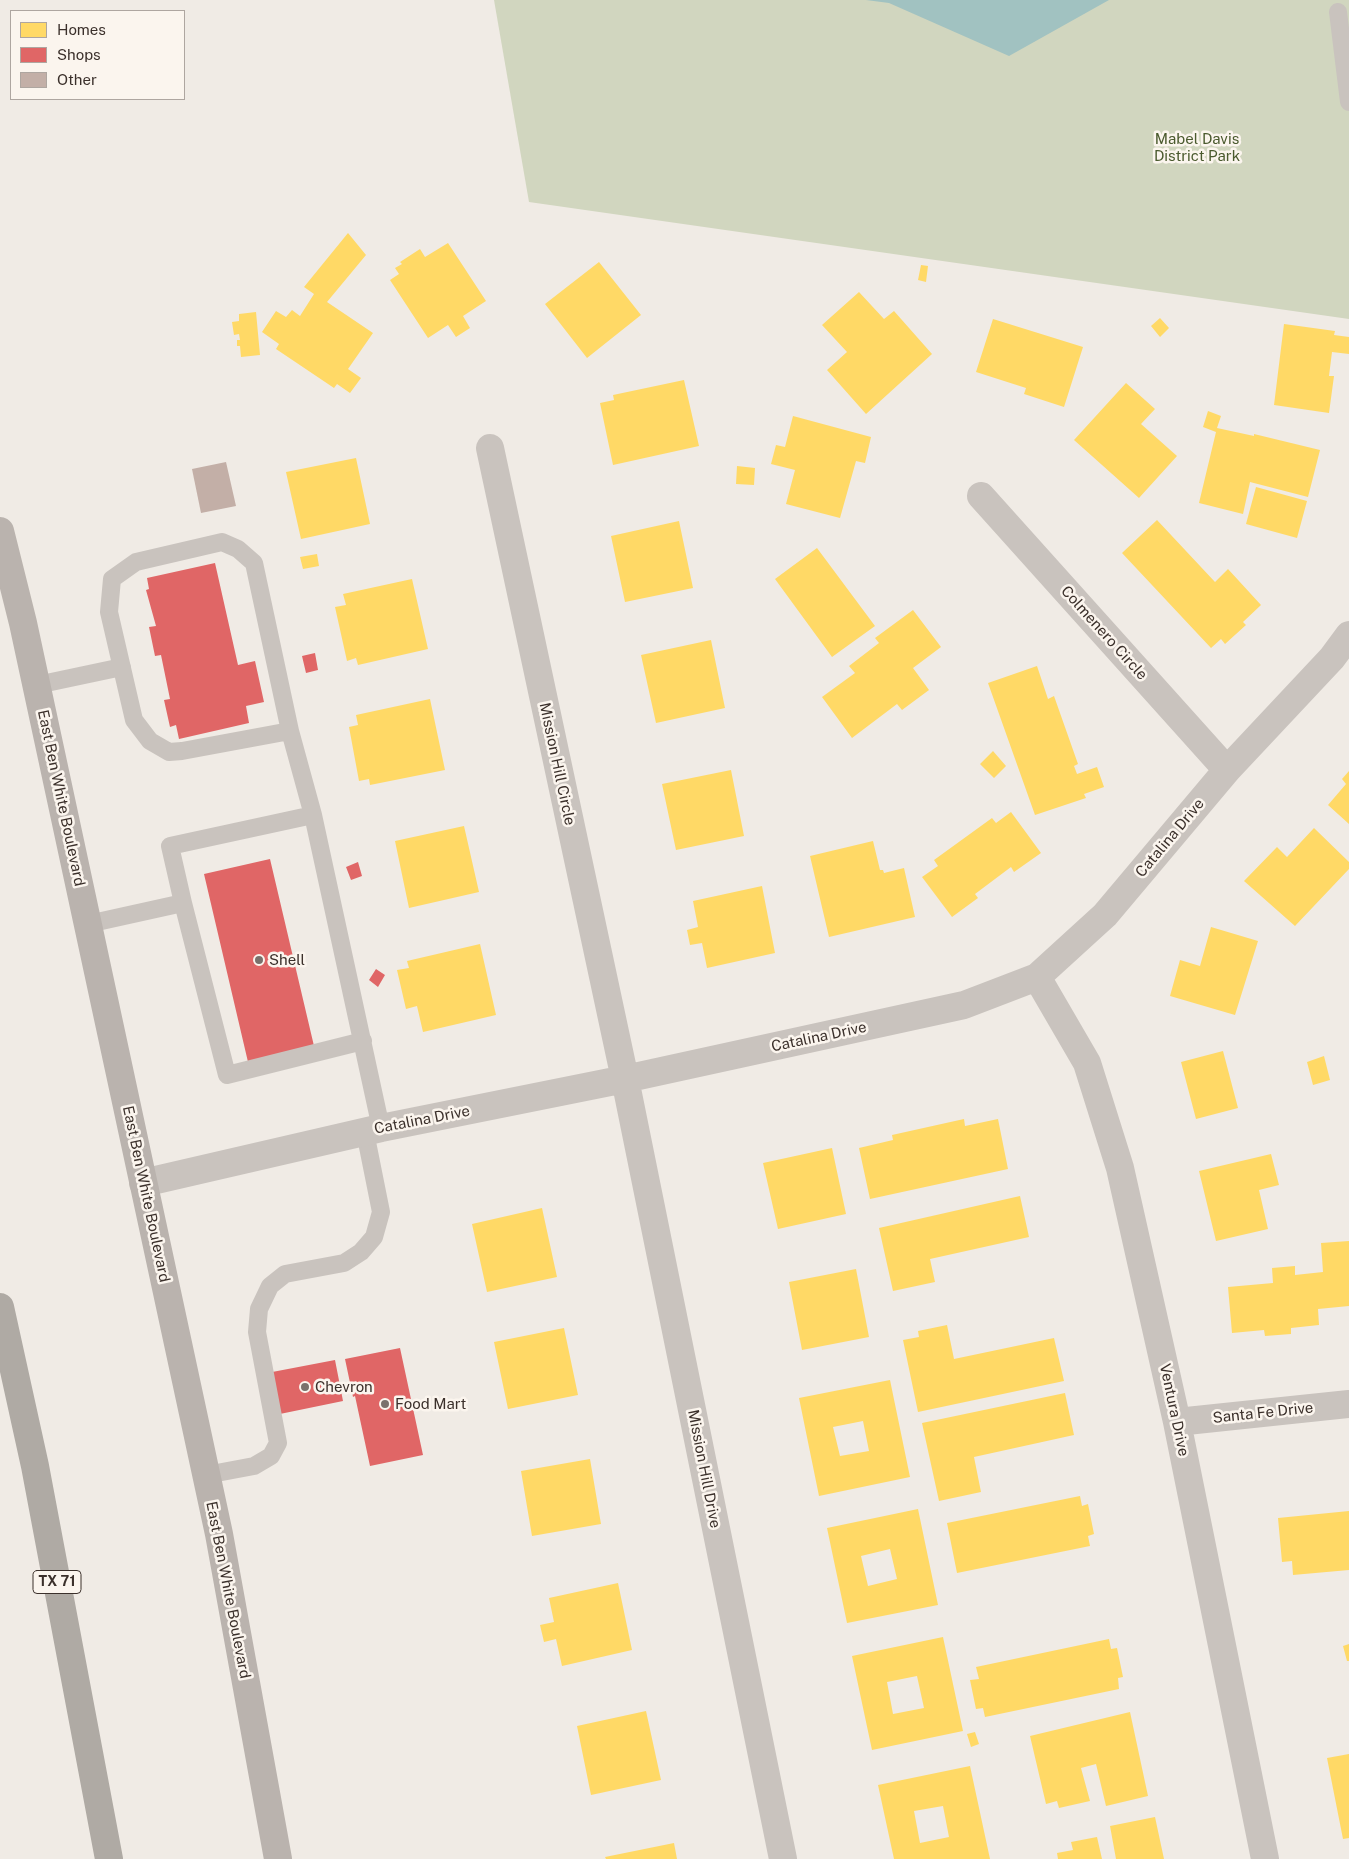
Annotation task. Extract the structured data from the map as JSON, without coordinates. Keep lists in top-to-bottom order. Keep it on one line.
{"streets":{"highway":["TX 71"],"main road":["East Ben White Boulevard"],"street":["Colmenero Circle","Mission Hill Circle","Catalina Drive","Ventura Drive","Santa Fe Drive","Mission Hill Drive"]},"crossings":[["Colmenero Circle","Catalina Drive"],["Mission Hill Circle","Catalina Drive"],["Mission Hill Circle","Mission Hill Drive"],["East Ben White Boulevard","Catalina Drive"],["Catalina Drive","Ventura Drive"],["Catalina Drive","Mission Hill Drive"],["Ventura Drive","Santa Fe Drive"]],"parks":["Mabel Davis District Park"],"places":["Shell","Chevron","Food Mart"],"legend":["Homes","Shops","Other"]}
